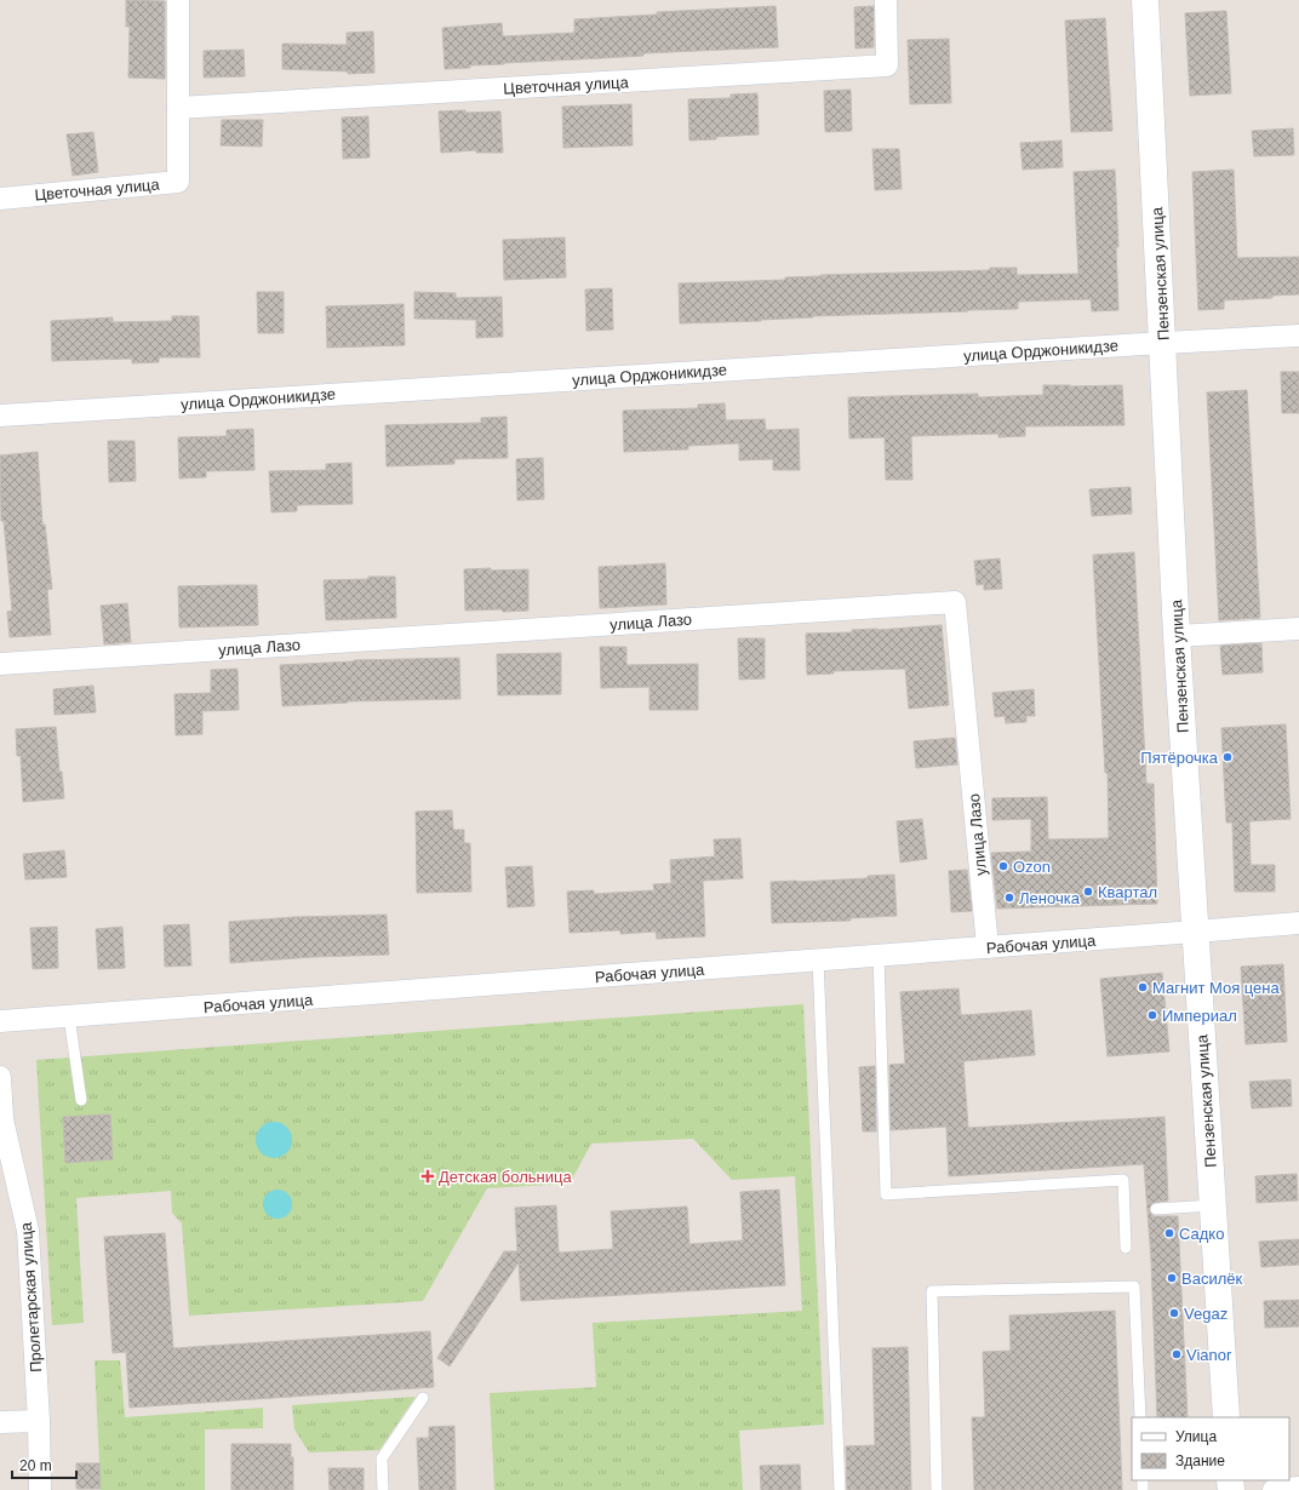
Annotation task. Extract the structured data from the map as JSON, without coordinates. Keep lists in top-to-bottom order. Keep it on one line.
{"streets":{"street":["Цветочная улица","Пензенская улица","улица Орджоникидзе","улица Лазо","Рабочая улица","Пролетарская улица"]},"crossings":[["Пензенская улица","улица Орджоникидзе"],["Пензенская улица","Рабочая улица"],["улица Лазо","Рабочая улица"]],"places":{"other":["Пятёрочка","Ozon","Квартал","Леночка","Магнит Моя цена","Империал","Садко","Василёк","Vegaz","Vianor"],"health":["Детская больница"]},"legend":["Улица","Здание"],"scale_bar":"20 m"}
